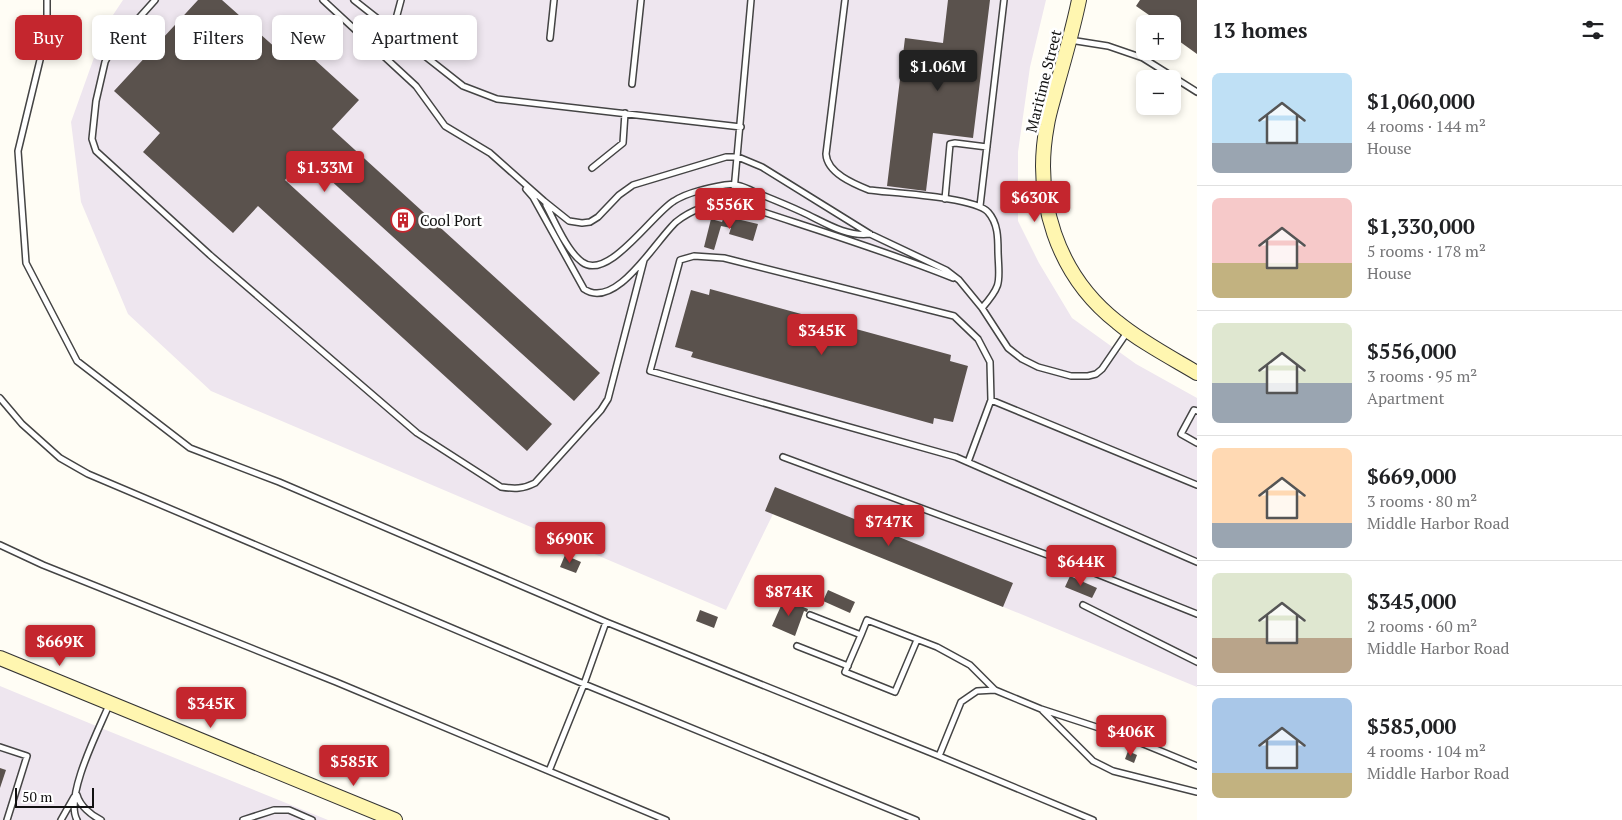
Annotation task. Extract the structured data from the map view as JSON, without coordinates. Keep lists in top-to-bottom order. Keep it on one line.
{"streets":{"street":["Maritime Street"]},"places":{"building":["Cool Port"]},"scale_bar":"50 m","page":{"heading":"13 homes","map_buttons":["+","−"],"chip":["Buy","Rent","Filters","New","Apartment"],"price":["$1.06M","$1.33M","$630K","$556K","$345K","$747K","$690K","$644K","$874K","$669K","$345K","$406K","$585K"],"list":[{"name":"$1,060,000","note":"4 rooms · 144 m² · House"},{"name":"$1,330,000","note":"5 rooms · 178 m² · House"},{"name":"$556,000","note":"3 rooms · 95 m² · Apartment"},{"name":"$669,000","note":"3 rooms · 80 m² · Middle Harbor Road"},{"name":"$345,000","note":"2 rooms · 60 m² · Middle Harbor Road"},{"name":"$585,000","note":"4 rooms · 104 m² · Middle Harbor Road"}],"scale":"50 m"}}
